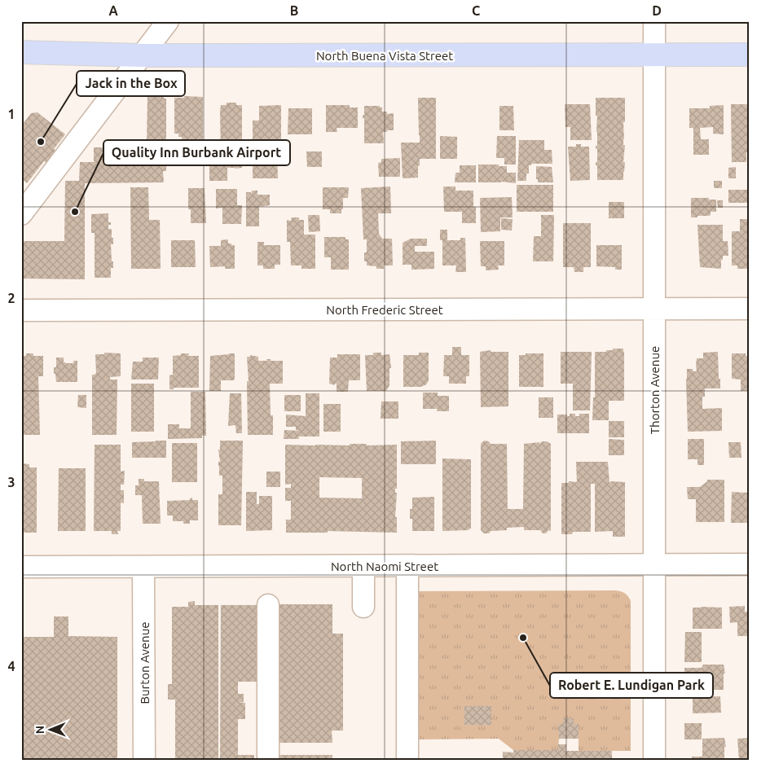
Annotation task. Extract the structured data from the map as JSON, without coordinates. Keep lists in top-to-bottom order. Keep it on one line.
{"streets":{"main road":["North Buena Vista Street"],"street":["North Frederic Street","Thorton Avenue","North Naomi Street","Burton Avenue"]},"crossings":[["North Buena Vista Street","Thorton Avenue"],["North Frederic Street","Thorton Avenue"],["Thorton Avenue","North Naomi Street"],["North Naomi Street","Burton Avenue"]],"places":["Jack in the Box","Quality Inn Burbank Airport","Robert E. Lundigan Park"],"north":"left","grid":{"columns":["A","B","C","D"],"rows":["1","2","3","4"]}}
